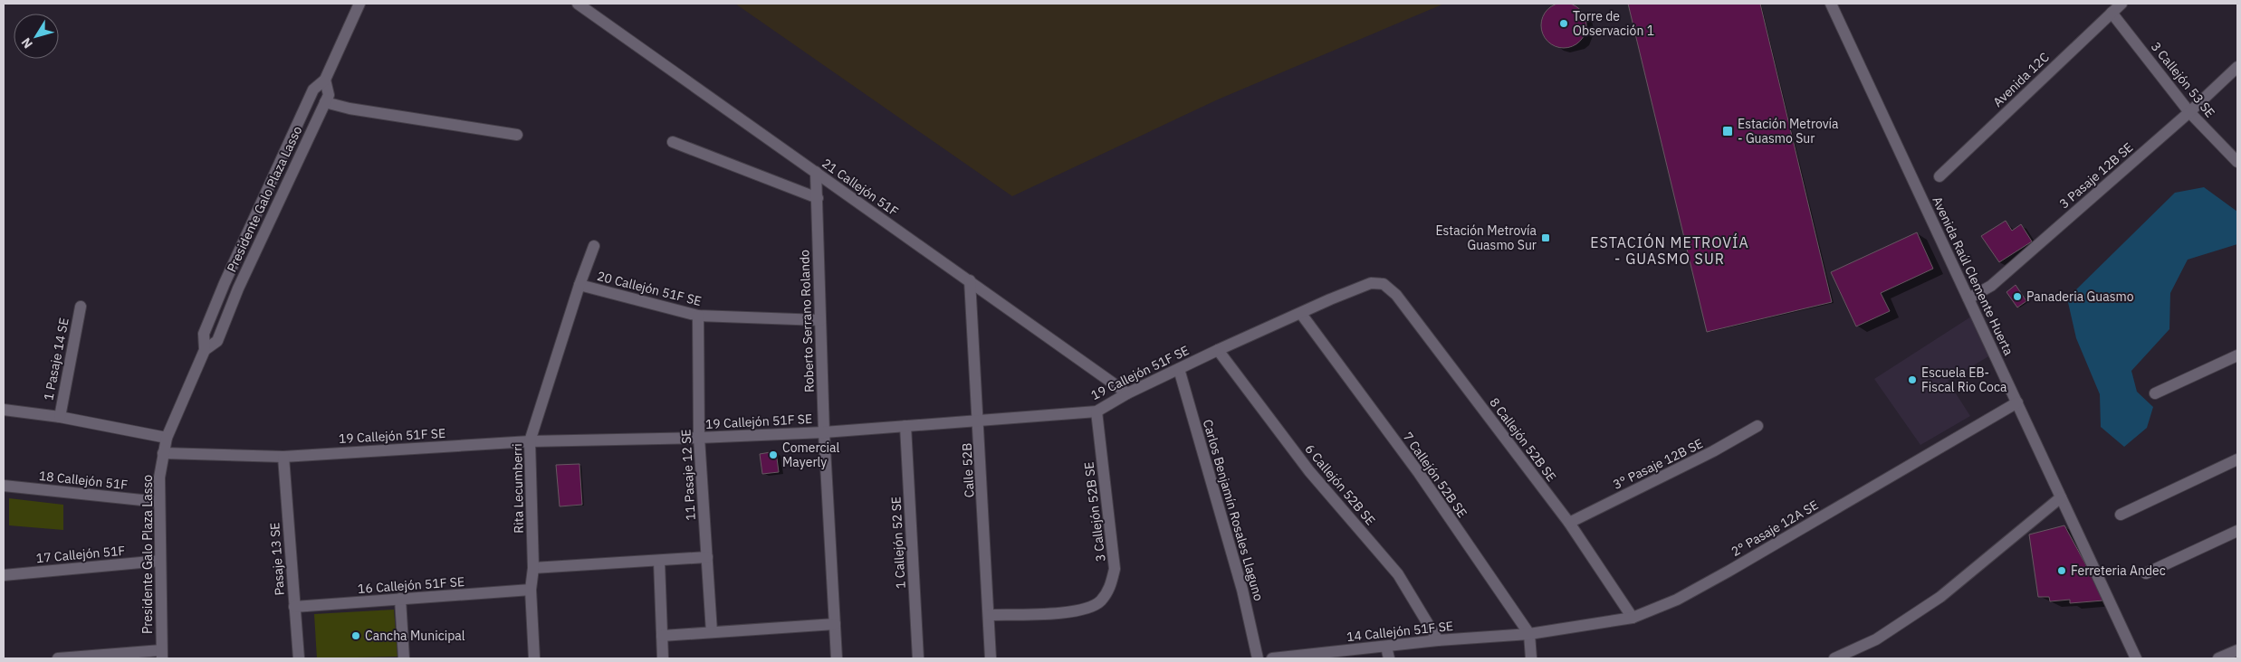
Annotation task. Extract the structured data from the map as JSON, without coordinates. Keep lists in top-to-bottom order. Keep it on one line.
{"streets":{"street":["Avenida 12C","3 Callejón 53 SE","3 Pasaje 12B SE","21 Callejón 51F","Presidente Galo Plaza Lasso","Avenida Raúl Clemente Huerta","20 Callejón 51F SE","Roberto Serrano Rolando","1 Pasaje 14 SE","19 Callejón 51F SE","8 Callejón 52B SE","3° Pasaje 12B SE","Calle 52B","11 Pasaje 12 SE","7 Callejón 52B SE","18 Callejón 51F","6 Callejón 52B SE","Rita Lecumberri","Carlos Benjamín Rosales Llaguno","3 Callejón 52B SE","2° Pasaje 12A SE","1 Callejón 52 SE","17 Callejón 51F","Pasaje 13 SE","16 Callejón 51F SE","14 Callejón 51F SE"]},"crossings":[["Avenida 12C","3 Callejón 53 SE"],["3 Callejón 53 SE","3 Pasaje 12B SE"],["3 Pasaje 12B SE","Avenida Raúl Clemente Huerta"],["21 Callejón 51F","Roberto Serrano Rolando"],["21 Callejón 51F","19 Callejón 51F SE"],["21 Callejón 51F","Calle 52B"],["Presidente Galo Plaza Lasso","19 Callejón 51F SE"],["Presidente Galo Plaza Lasso","18 Callejón 51F"],["Presidente Galo Plaza Lasso","17 Callejón 51F"],["Avenida Raúl Clemente Huerta","2° Pasaje 12A SE"],["20 Callejón 51F SE","Roberto Serrano Rolando"],["20 Callejón 51F SE","11 Pasaje 12 SE"],["20 Callejón 51F SE","Rita Lecumberri"],["Roberto Serrano Rolando","19 Callejón 51F SE"],["19 Callejón 51F SE","8 Callejón 52B SE"],["19 Callejón 51F SE","Calle 52B"],["19 Callejón 51F SE","11 Pasaje 12 SE"],["19 Callejón 51F SE","7 Callejón 52B SE"],["19 Callejón 51F SE","6 Callejón 52B SE"],["19 Callejón 51F SE","Rita Lecumberri"],["19 Callejón 51F SE","Carlos Benjamín Rosales Llaguno"],["19 Callejón 51F SE","3 Callejón 52B SE"],["19 Callejón 51F SE","1 Callejón 52 SE"],["19 Callejón 51F SE","Pasaje 13 SE"],["8 Callejón 52B SE","3° Pasaje 12B SE"],["8 Callejón 52B SE","2° Pasaje 12A SE"],["Calle 52B","3 Callejón 52B SE"],["7 Callejón 52B SE","2° Pasaje 12A SE"],["7 Callejón 52B SE","14 Callejón 51F SE"],["6 Callejón 52B SE","14 Callejón 51F SE"],["Rita Lecumberri","16 Callejón 51F SE"],["2° Pasaje 12A SE","14 Callejón 51F SE"],["Pasaje 13 SE","16 Callejón 51F SE"]],"districts":["ESTACIÓN METROVÍA - GUASMO SUR"],"places":{"other":["Torre de Observación 1","Panaderia Guasmo","Escuela EB- Fiscal Rio Coca","Comercial Mayerly","Ferreteria Andec","Cancha Municipal"],"transit":["Estación Metrovía - Guasmo Sur","Estación Metrovía Guasmo Sur"]},"north":"bottom left"}
